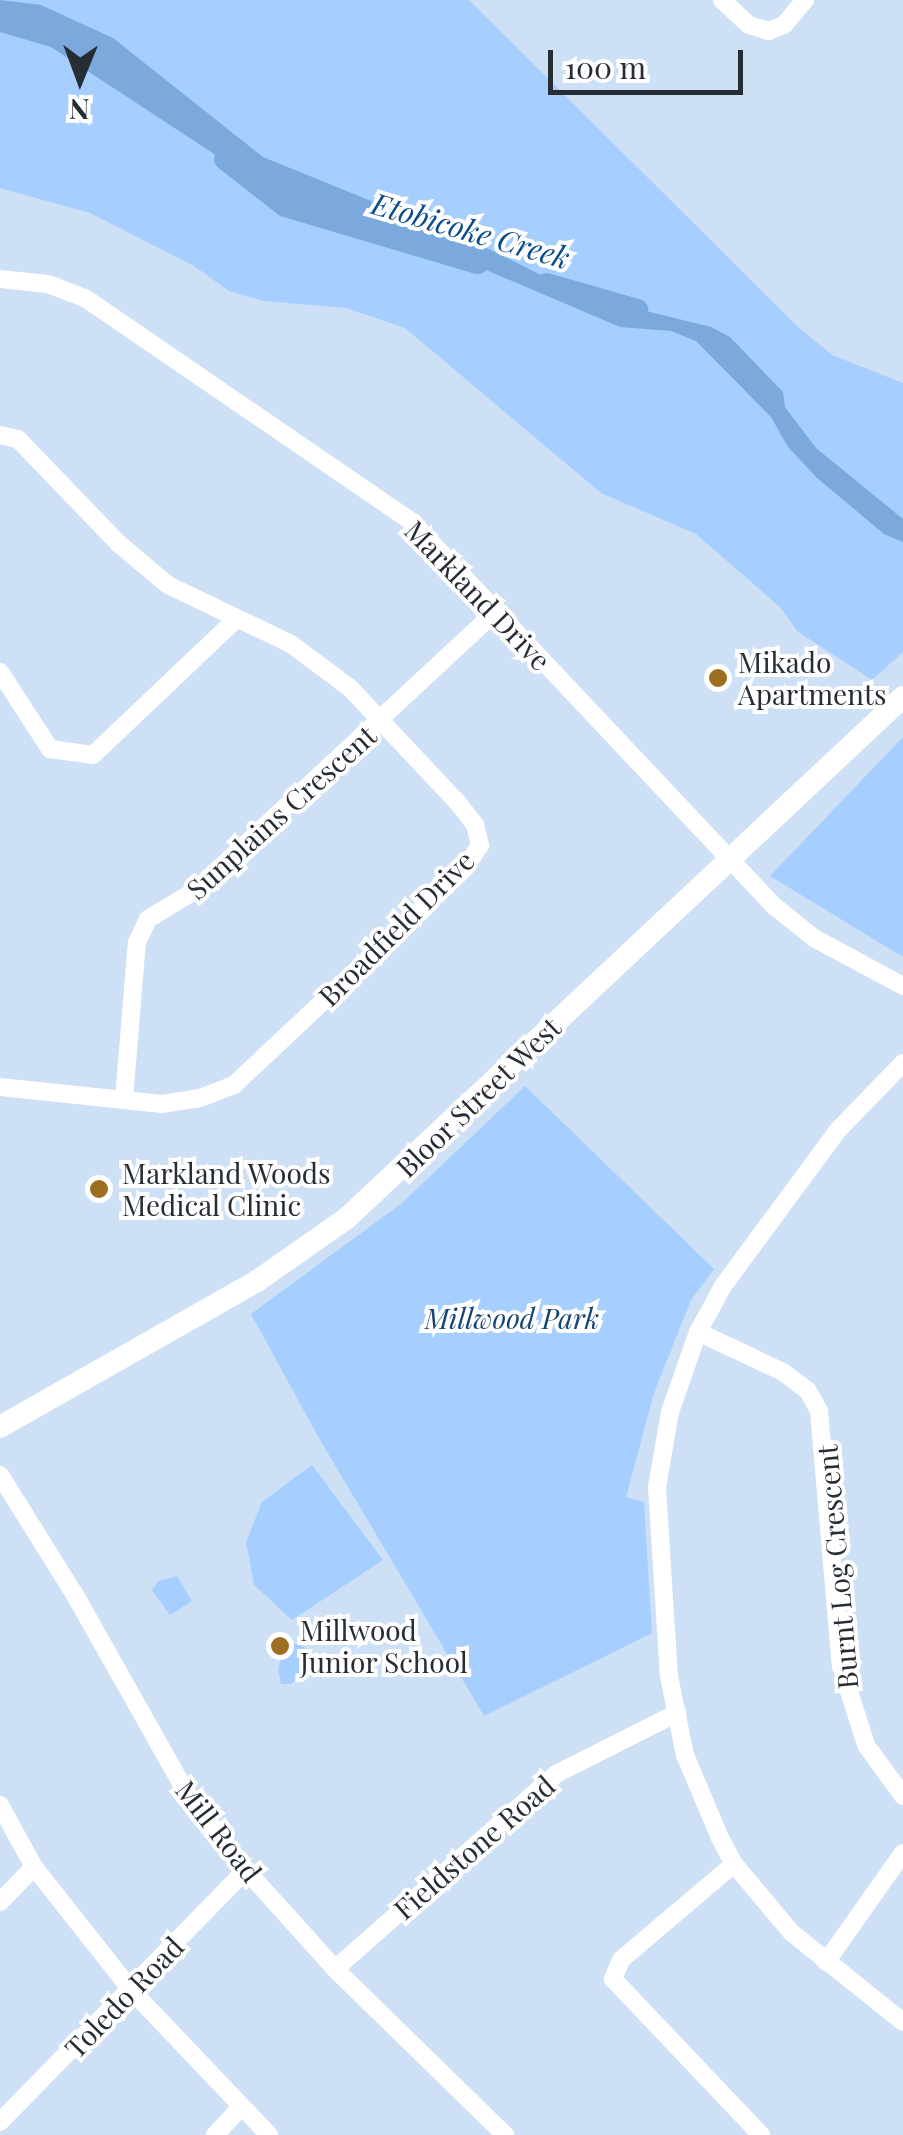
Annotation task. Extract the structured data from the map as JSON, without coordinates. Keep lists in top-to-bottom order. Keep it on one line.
{"streets":{"main road":["Bloor Street West"],"street":["Markland Drive","Sunplains Crescent","Broadfield Drive","Burnt Log Crescent","Mill Road","Fieldstone Road","Toledo Road"]},"crossings":[["Markland Drive","Sunplains Crescent"],["Markland Drive","Bloor Street West"],["Sunplains Crescent","Broadfield Drive"],["Mill Road","Fieldstone Road"],["Mill Road","Toledo Road"]],"water":["Etobicoke Creek"],"parks":["Millwood Park"],"places":["Mikado Apartments","Markland Woods Medical Clinic","Millwood Junior School"],"scale_bar":"100 m","north":"bottom"}
